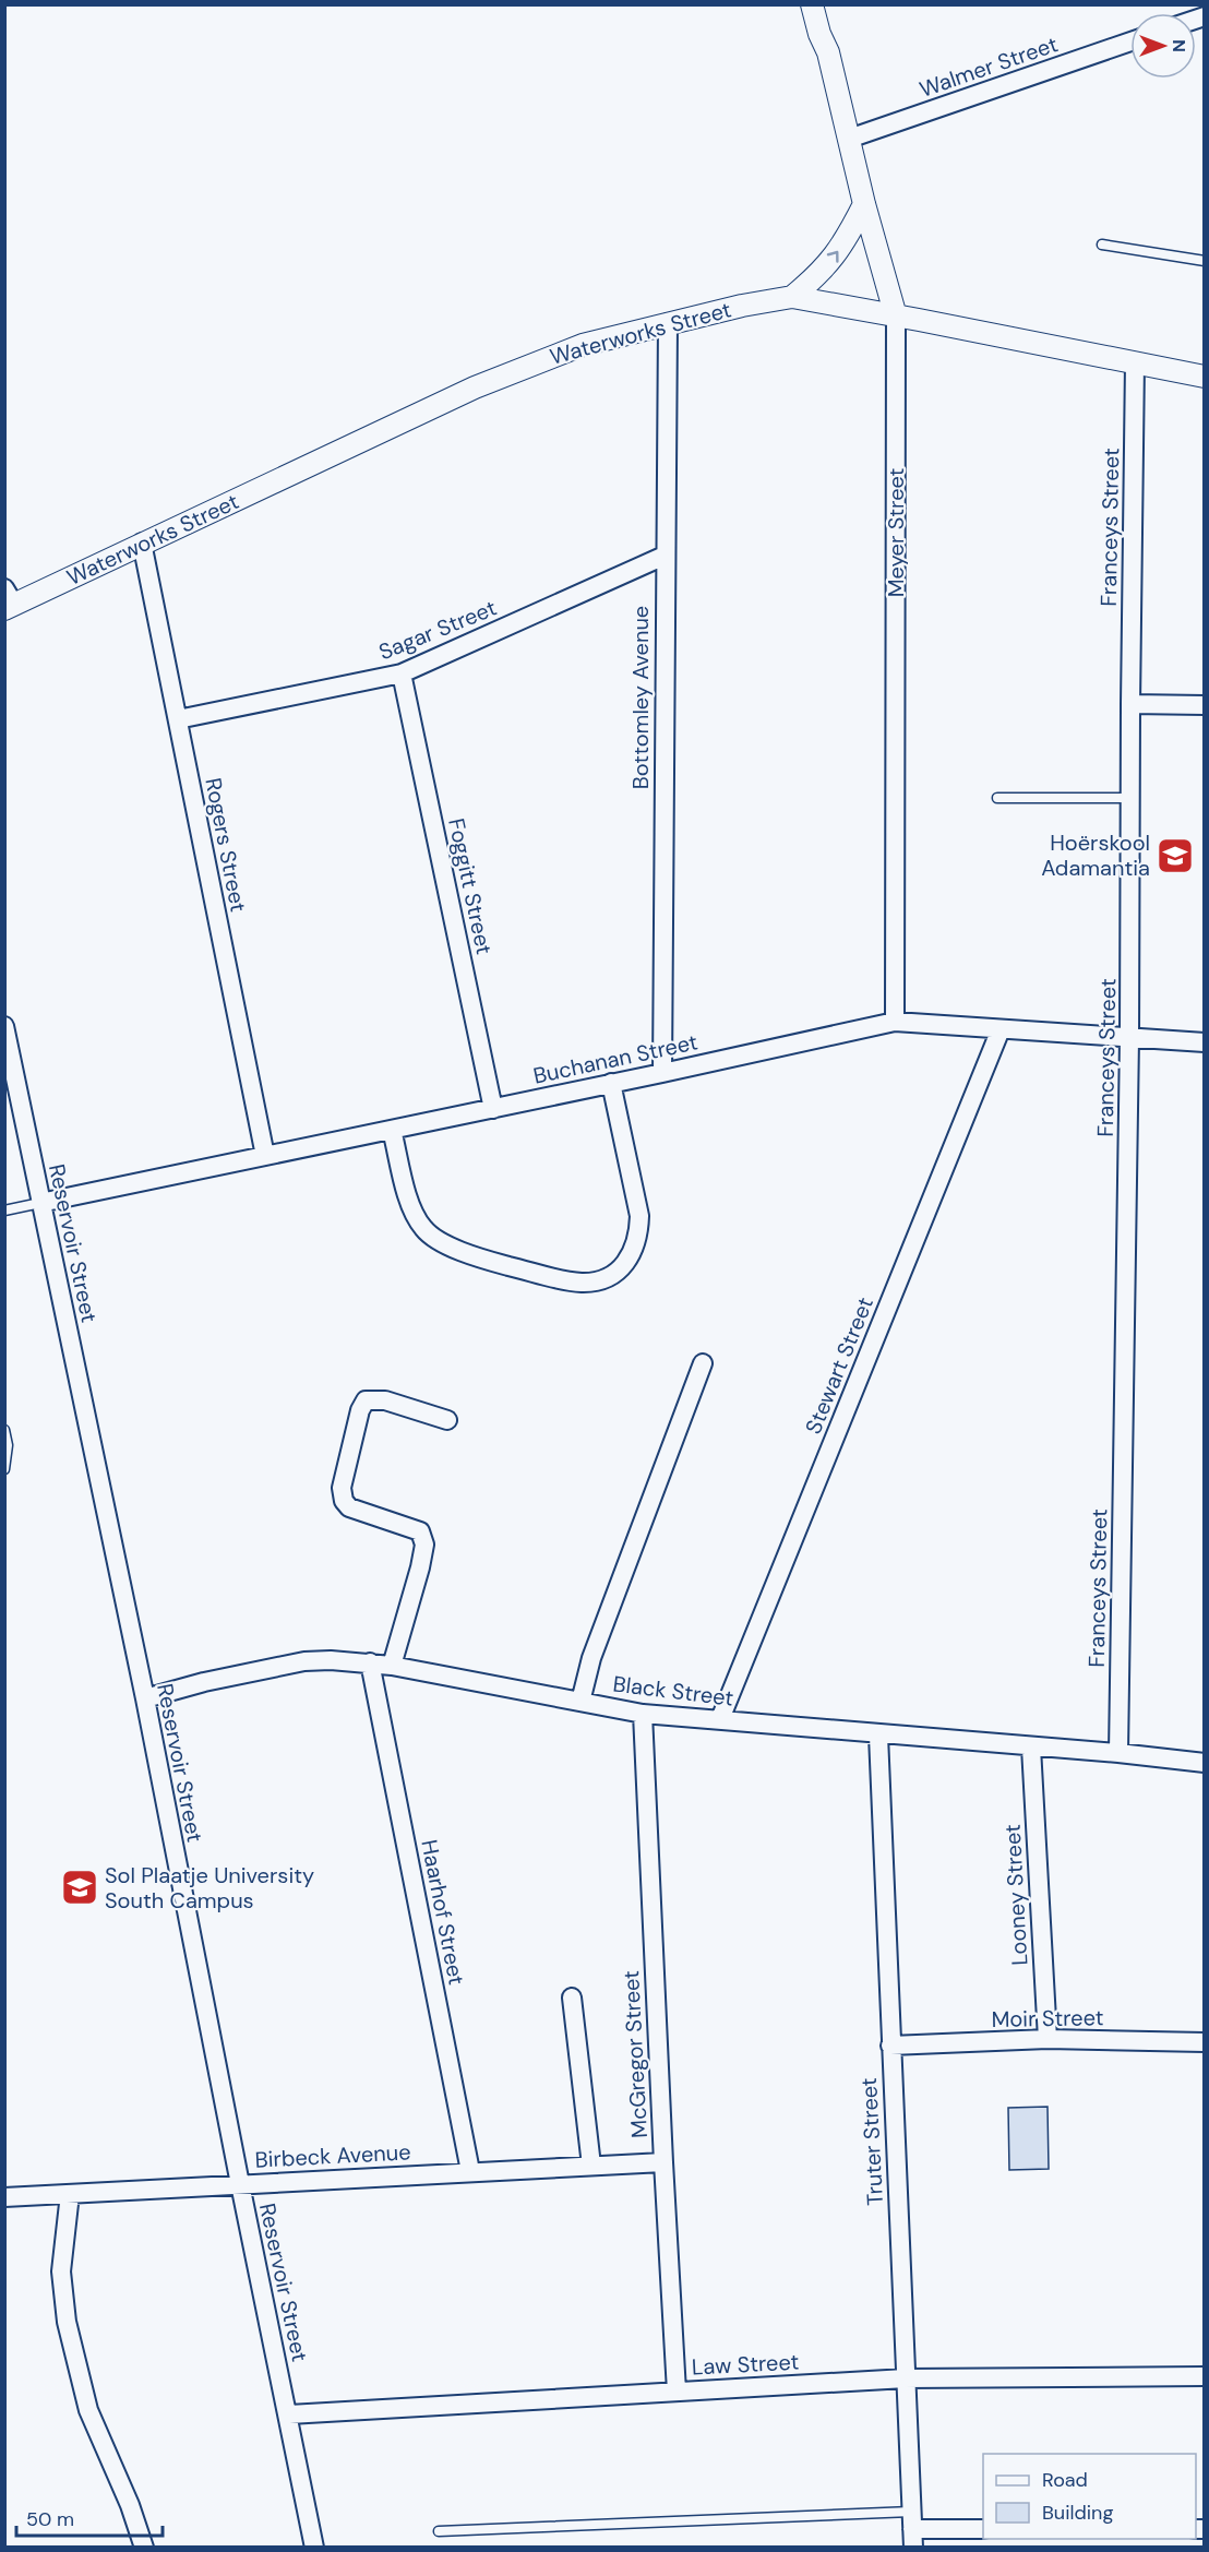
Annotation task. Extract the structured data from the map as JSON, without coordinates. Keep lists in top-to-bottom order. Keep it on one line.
{"streets":{"street":["Walmer Street","Waterworks Street","Franceys Street","Meyer Street","Sagar Street","Bottomley Avenue","Rogers Street","Foggitt Street","Buchanan Street","Reservoir Street","Stewart Street","Black Street","Looney Street","Haarhof Street","Moir Street","McGregor Street","Truter Street","Birbeck Avenue","Law Street"]},"crossings":[["Walmer Street","Meyer Street"],["Waterworks Street","Franceys Street"],["Waterworks Street","Meyer Street"],["Waterworks Street","Bottomley Avenue"],["Waterworks Street","Rogers Street"],["Franceys Street","Buchanan Street"],["Franceys Street","Black Street"],["Meyer Street","Buchanan Street"],["Sagar Street","Bottomley Avenue"],["Sagar Street","Rogers Street"],["Sagar Street","Foggitt Street"],["Bottomley Avenue","Buchanan Street"],["Rogers Street","Buchanan Street"],["Foggitt Street","Buchanan Street"],["Buchanan Street","Reservoir Street"],["Buchanan Street","Stewart Street"],["Reservoir Street","Black Street"],["Reservoir Street","Birbeck Avenue"],["Reservoir Street","Law Street"],["Stewart Street","Black Street"],["Black Street","Looney Street"],["Black Street","Haarhof Street"],["Black Street","McGregor Street"],["Black Street","Truter Street"],["Looney Street","Moir Street"],["Haarhof Street","Birbeck Avenue"],["Moir Street","Truter Street"],["McGregor Street","Birbeck Avenue"],["McGregor Street","Law Street"],["Truter Street","Law Street"]],"places":{"school or university":["Hoërskool Adamantia","Sol Plaatje University South Campus"]},"legend":["Road","Building"],"scale_bar":"50 m","north":"right"}
